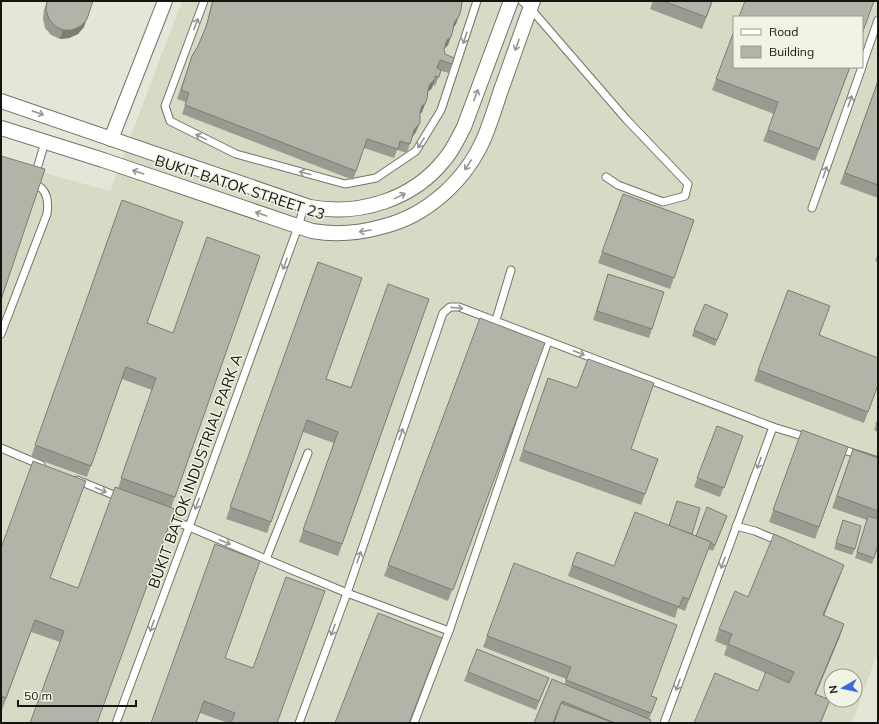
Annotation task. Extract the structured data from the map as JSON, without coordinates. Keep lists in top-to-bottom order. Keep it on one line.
{"streets":{"street":["BUKIT BATOK STREET 23"],"lane":["BUKIT BATOK INDUSTRIAL PARK A"]},"crossings":[["BUKIT BATOK STREET 23","BUKIT BATOK INDUSTRIAL PARK A"]],"one_way":["BUKIT BATOK INDUSTRIAL PARK A"],"legend":["Road","Building"],"scale_bar":"50 m","north":"left"}
